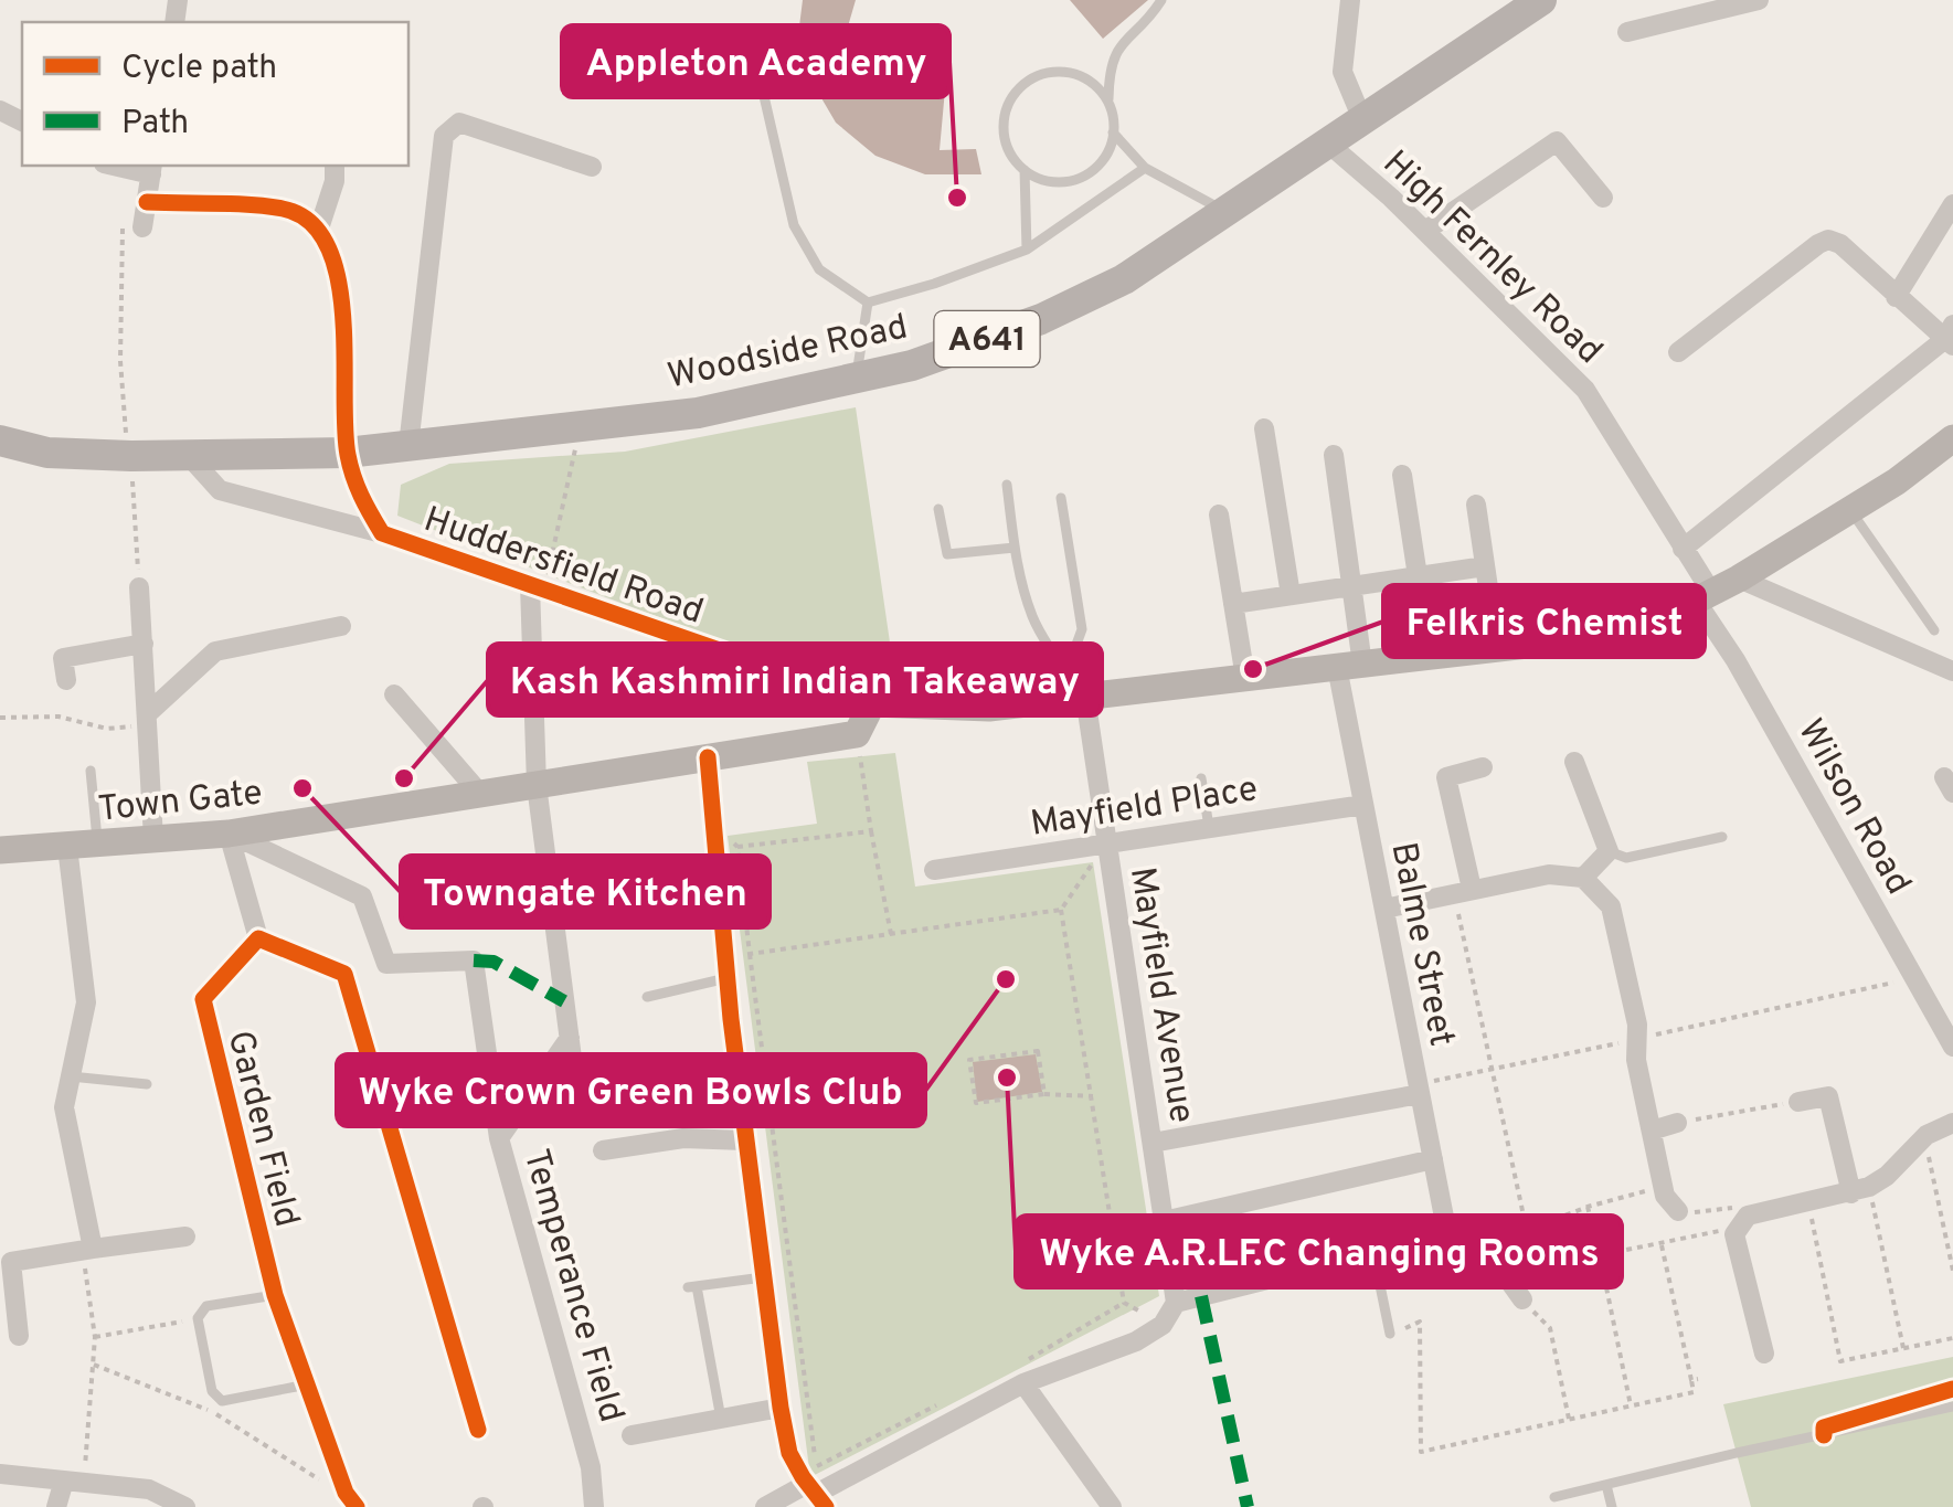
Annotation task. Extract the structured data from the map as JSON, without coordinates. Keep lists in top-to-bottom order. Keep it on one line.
{"streets":{"main road":["A641","Woodside Road","Huddersfield Road","Town Gate"],"street":["High Fernley Road","Mayfield Place","Wilson Road","Balme Street","Mayfield Avenue","Garden Field","Temperance Field"]},"crossings":[["High Fernley Road","Woodside Road"],["High Fernley Road","Huddersfield Road"],["High Fernley Road","Wilson Road"],["A641","Woodside Road"],["A641","Huddersfield Road"],["Woodside Road","Huddersfield Road"],["Huddersfield Road","Wilson Road"],["Huddersfield Road","Balme Street"],["Huddersfield Road","Mayfield Avenue"],["Mayfield Place","Balme Street"],["Mayfield Place","Mayfield Avenue"]],"places":["Appleton Academy","Felkris Chemist","Kash Kashmiri Indian Takeaway","Towngate Kitchen","Wyke Crown Green Bowls Club","Wyke A.R.LF.C Changing Rooms"],"legend":["Cycle path","Path"]}
